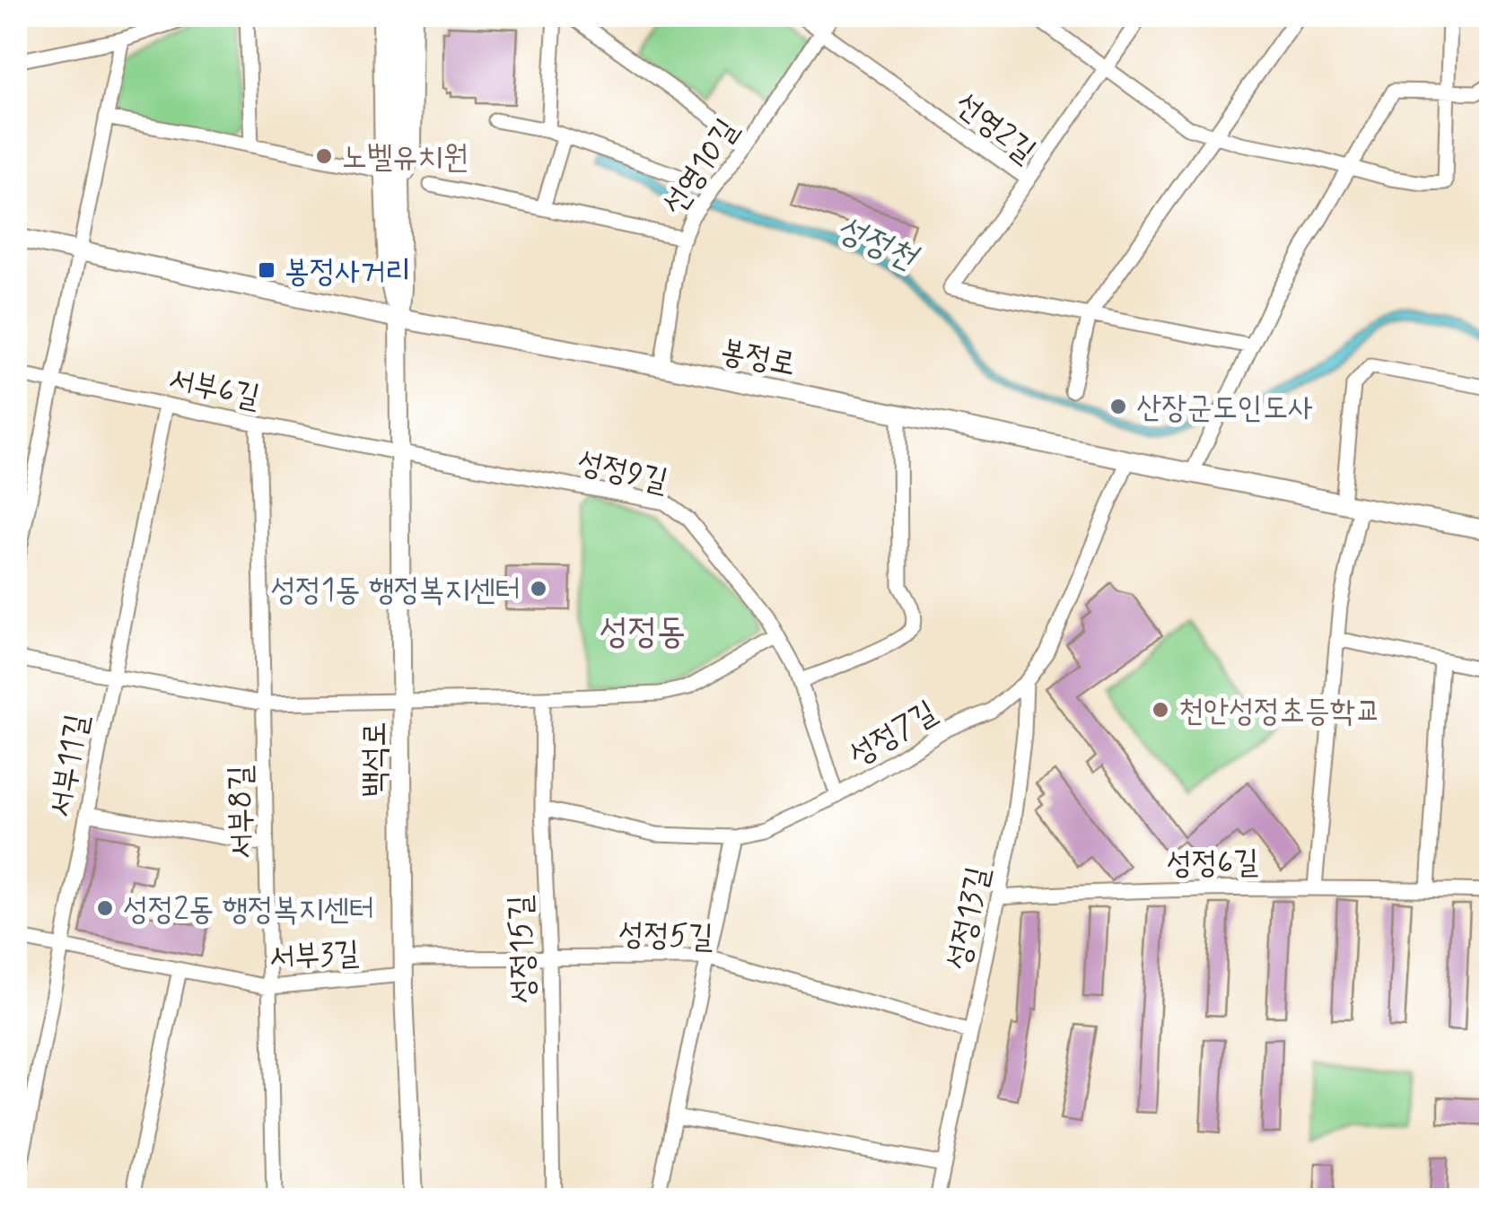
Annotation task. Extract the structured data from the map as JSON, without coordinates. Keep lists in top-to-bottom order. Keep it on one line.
{"streets":{"main road":["봉정로","백석로"],"street":["선영2길","선영10길","서부6길","성정9길","성정7길","서부11길","서부8길","성정6길","성정13길","성정5길","성정15길","서부3길"]},"crossings":[["선영2길","선영10길"],["선영10길","봉정로"],["봉정로","성정7길"],["봉정로","백석로"],["서부6길","성정9길"],["서부6길","백석로"],["서부6길","서부11길"],["서부6길","서부8길"],["성정9길","성정7길"],["성정9길","백석로"],["성정7길","성정13길"],["성정7길","성정15길"],["백석로","성정5길"],["백석로","서부3길"],["서부11길","서부3길"],["서부8길","서부3길"],["성정6길","성정13길"],["성정13길","성정5길"],["성정5길","성정15길"],["성정5길","서부3길"]],"districts":["성정동"],"water":["성정천"],"places":{"other":["노벨유치원","산장군도인도사","성정1동 행정복지센터","천안성정초등학교","성정2동 행정복지센터"],"transit":["봉정사거리"]}}
